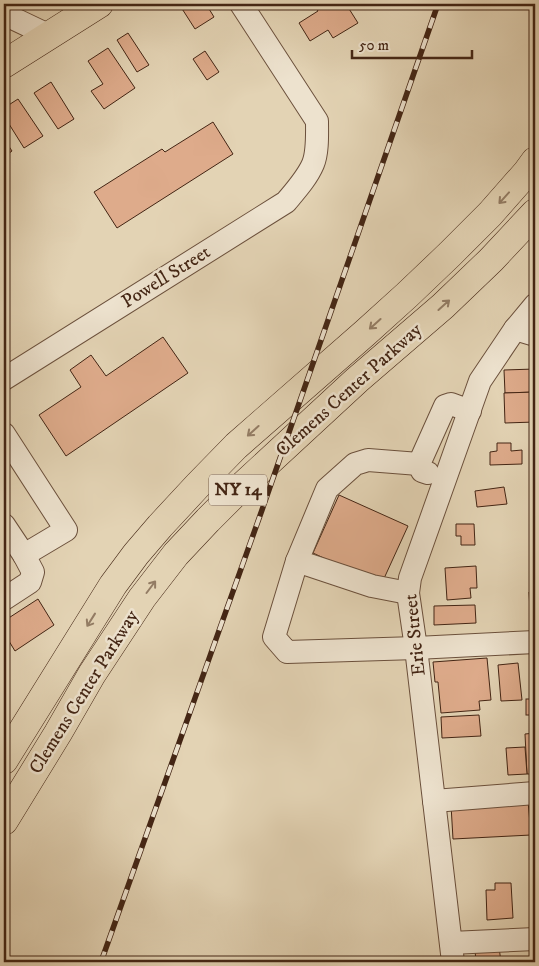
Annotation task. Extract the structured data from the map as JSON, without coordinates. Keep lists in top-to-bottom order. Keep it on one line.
{"streets":{"main road":["Clemens Center Parkway","NY 14"],"street":["Powell Street","Erie Street"]},"scale_bar":"50 m"}
